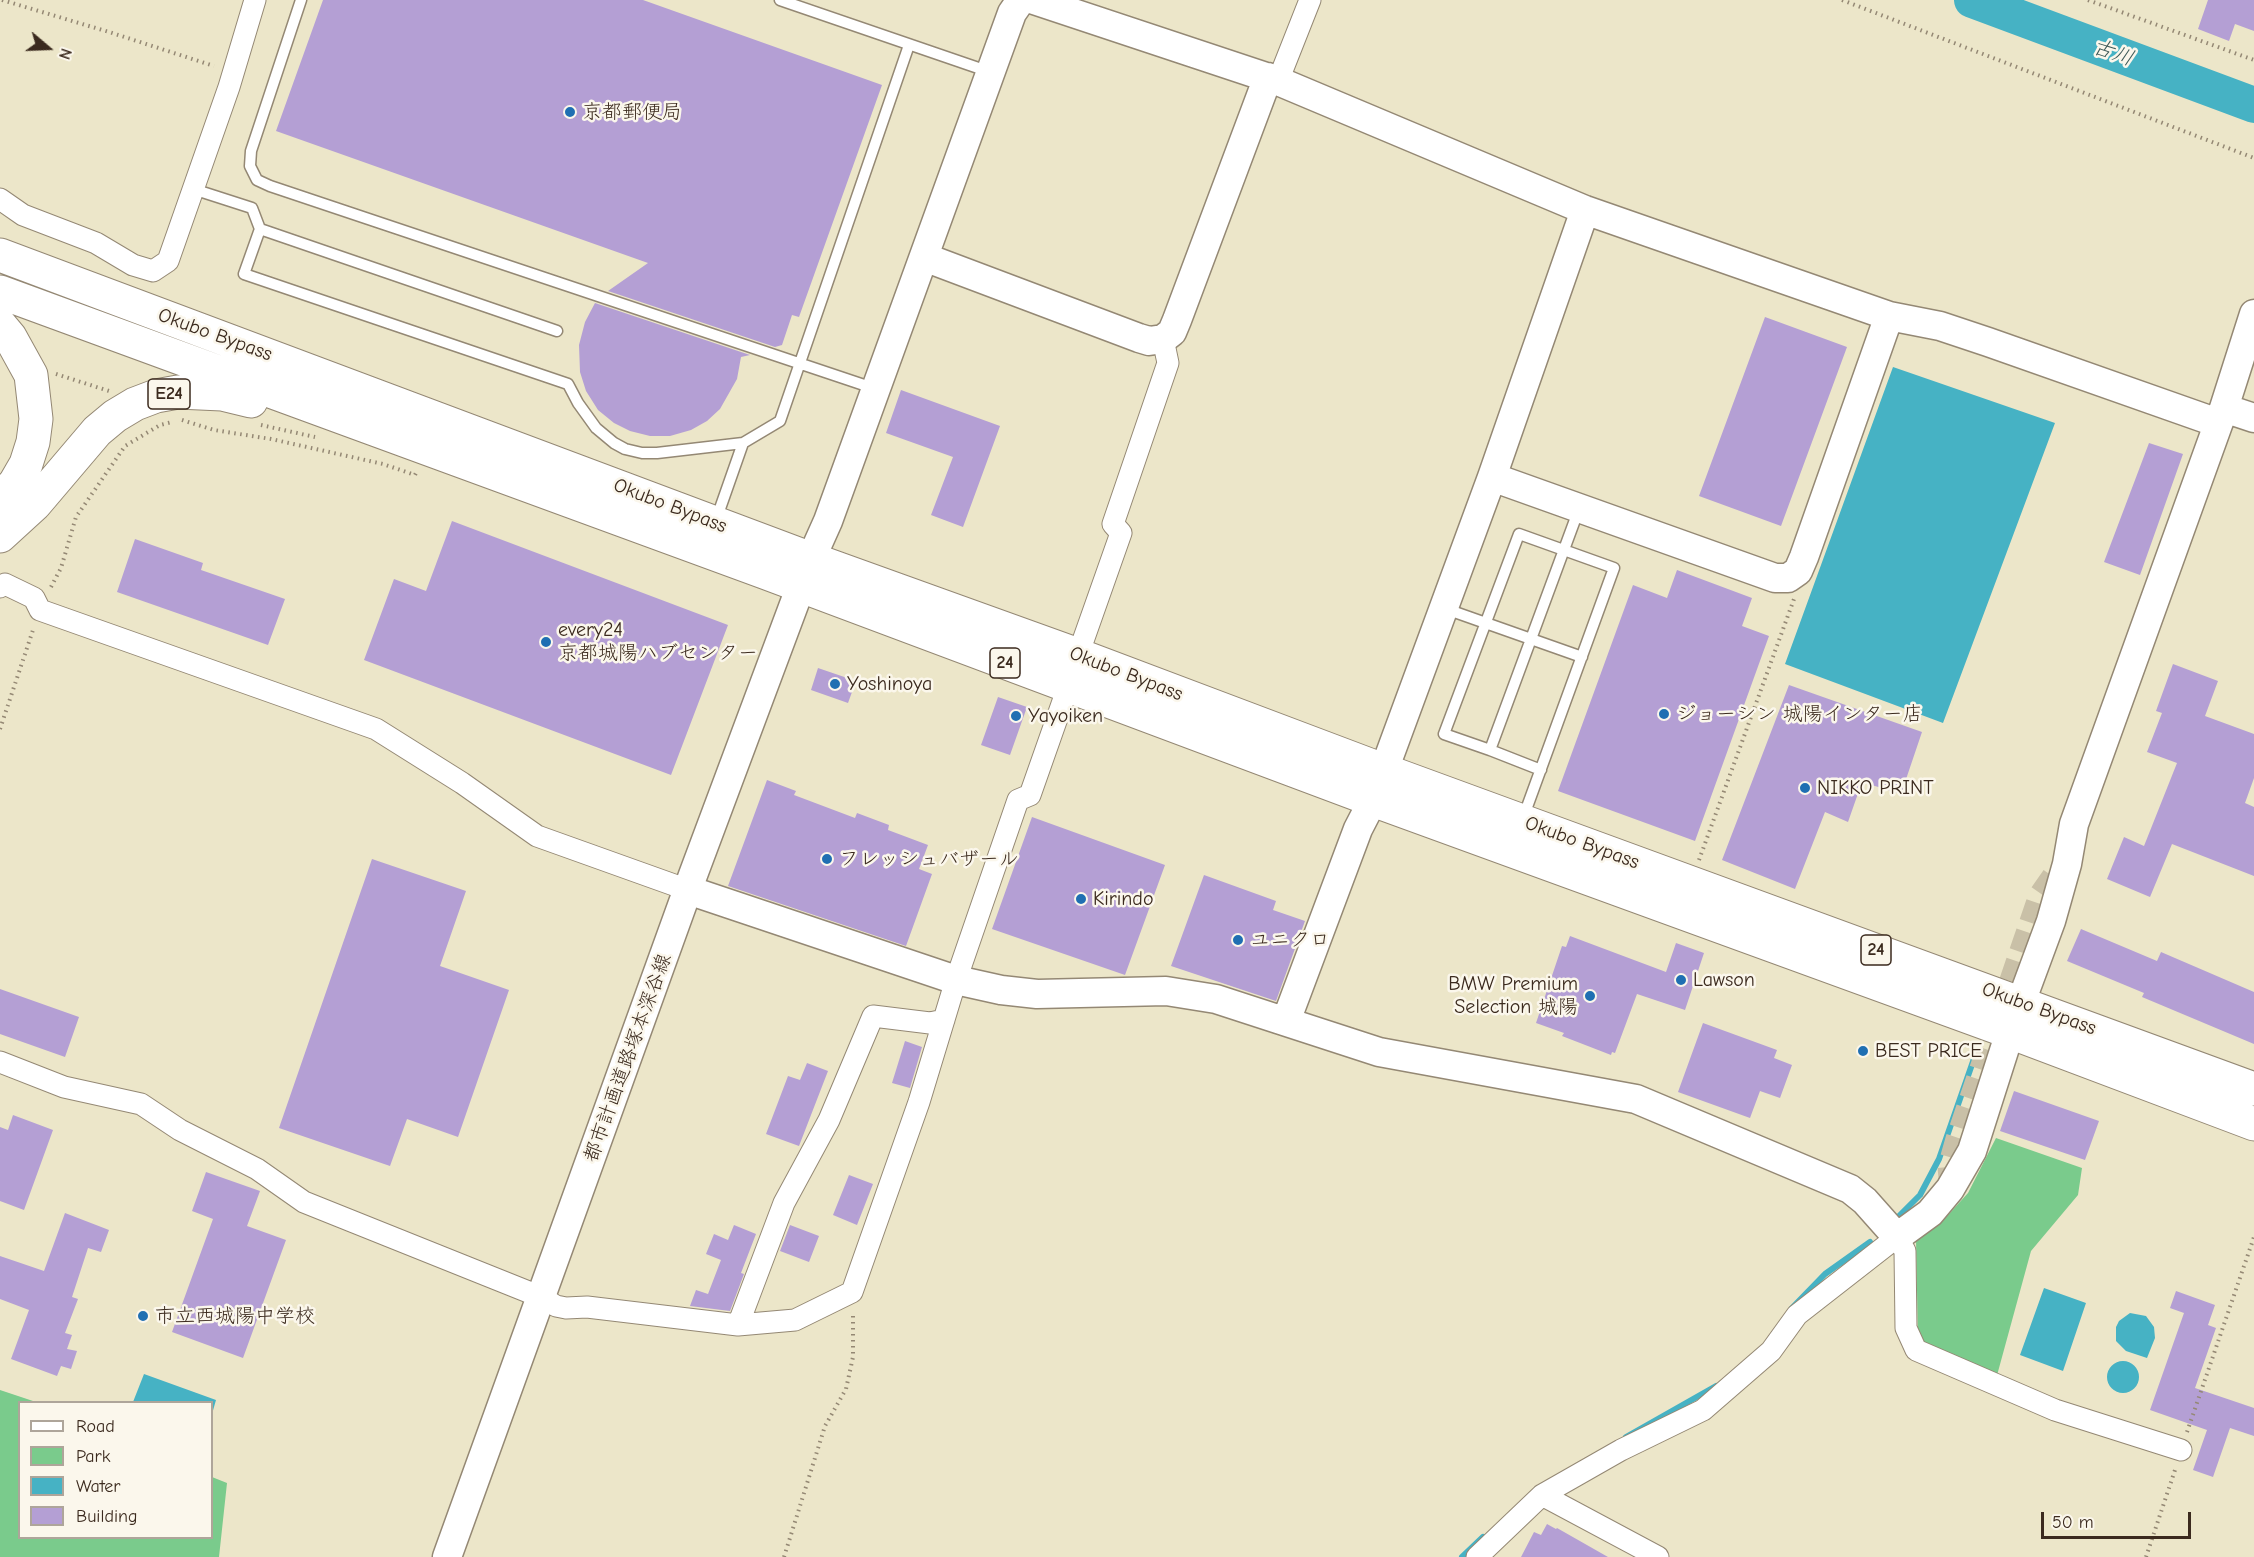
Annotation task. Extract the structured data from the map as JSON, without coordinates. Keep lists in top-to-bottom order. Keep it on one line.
{"streets":{"highway":["Okubo Bypass","E24","24"],"street":["都市計画道路塚本深谷線"]},"crossings":[["Okubo Bypass","E24"],["Okubo Bypass","都市計画道路塚本深谷線"]],"water":["古川"],"places":["京都郵便局","every24 京都城陽ハブセンター","Yoshinoya","ジョーシン 城陽インター店","Yayoiken","NIKKO PRINT","フレッシュバザール","Kirindo","ユニクロ","Lawson","BMW Premium Selection 城陽","BEST PRICE","市立西城陽中学校"],"legend":["Road","Park","Water","Building"],"scale_bar":"50 m","north":"right"}
